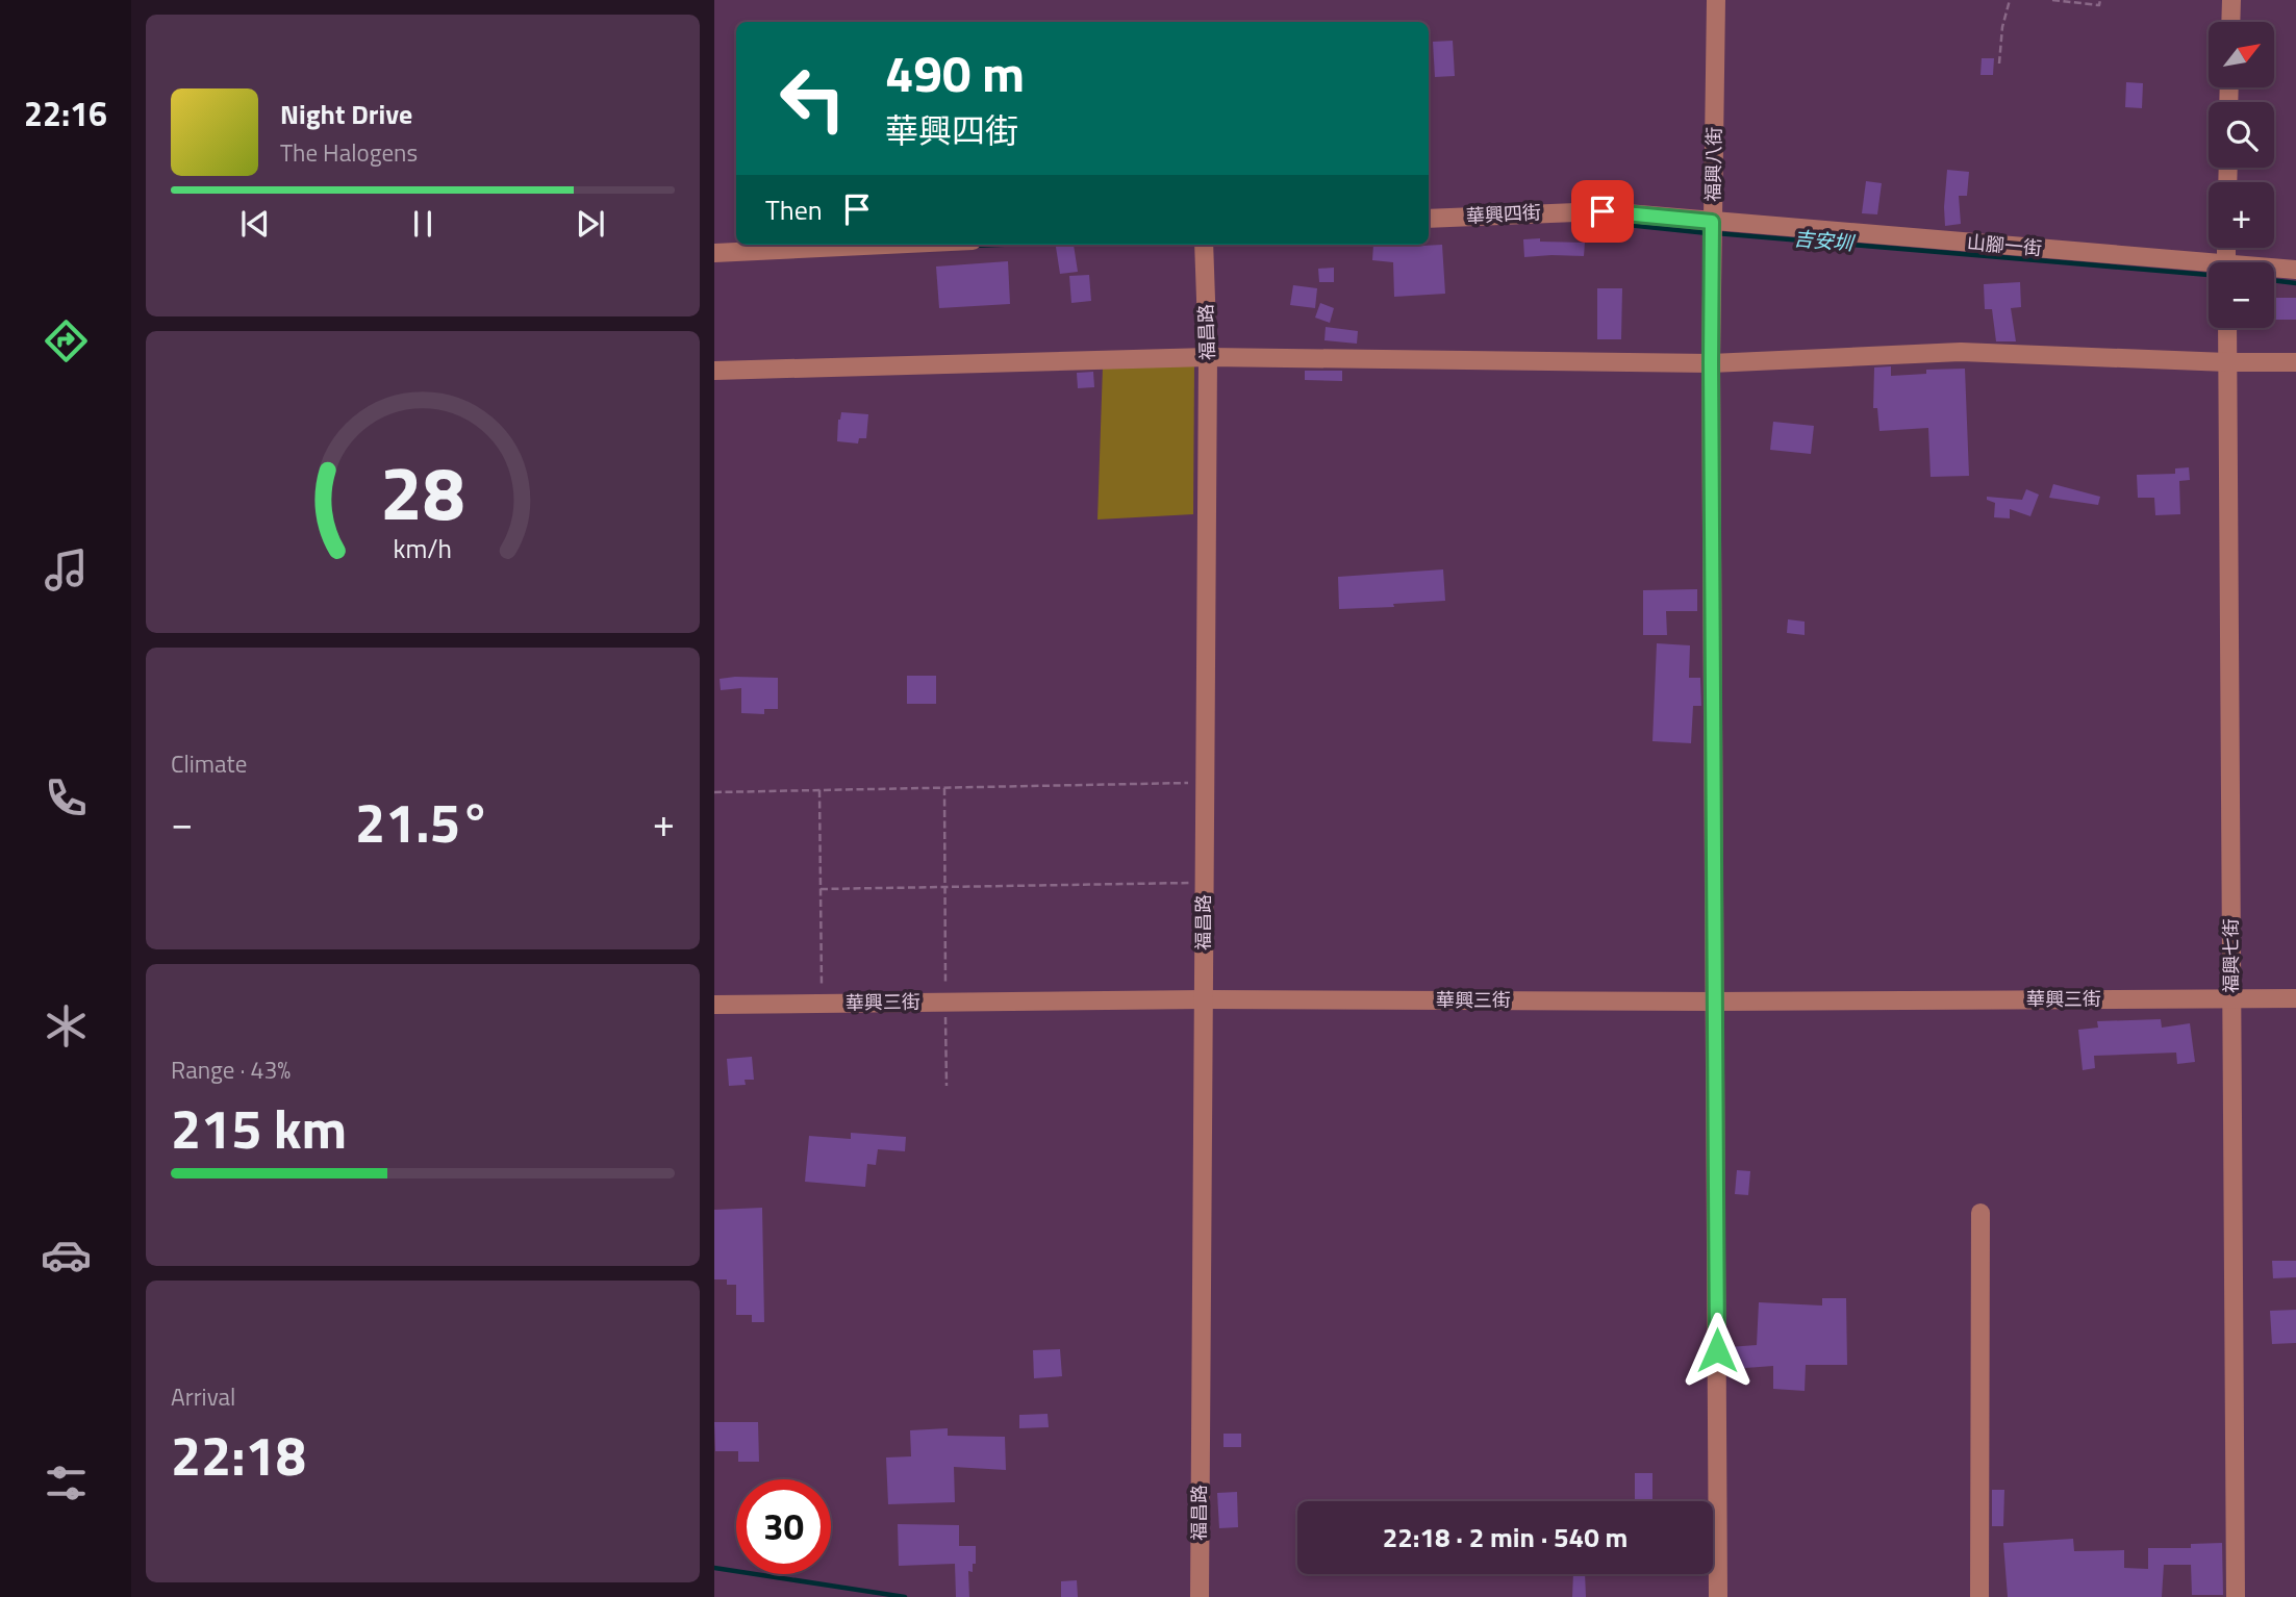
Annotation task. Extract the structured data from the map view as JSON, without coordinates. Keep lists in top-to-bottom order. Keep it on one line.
{"streets":{"street":["福興八街","華興四街","山腳一街","福昌路","福興七街","華興三街"]},"crossings":[["福興八街","華興四街"],["福興八街","山腳一街"],["福興八街","華興三街"],["華興四街","山腳一街"],["福昌路","華興三街"],["福興七街","華興三街"]],"water":["吉安圳"],"north":"top right","page":{"tabs":"22:16","map_buttons":["+","−"],"turn":["490 m","華興四街"],"song":["Night Drive","The Halogens"],"then":"Then","tile":["Climate",["Range · 43%","215 km"],["Arrival","22:18"]],"heat":["−","21.5°","+"],"limit":"30","trip":"22:18 · 2 min · 540 m","gauge":["28","km/h"]}}
